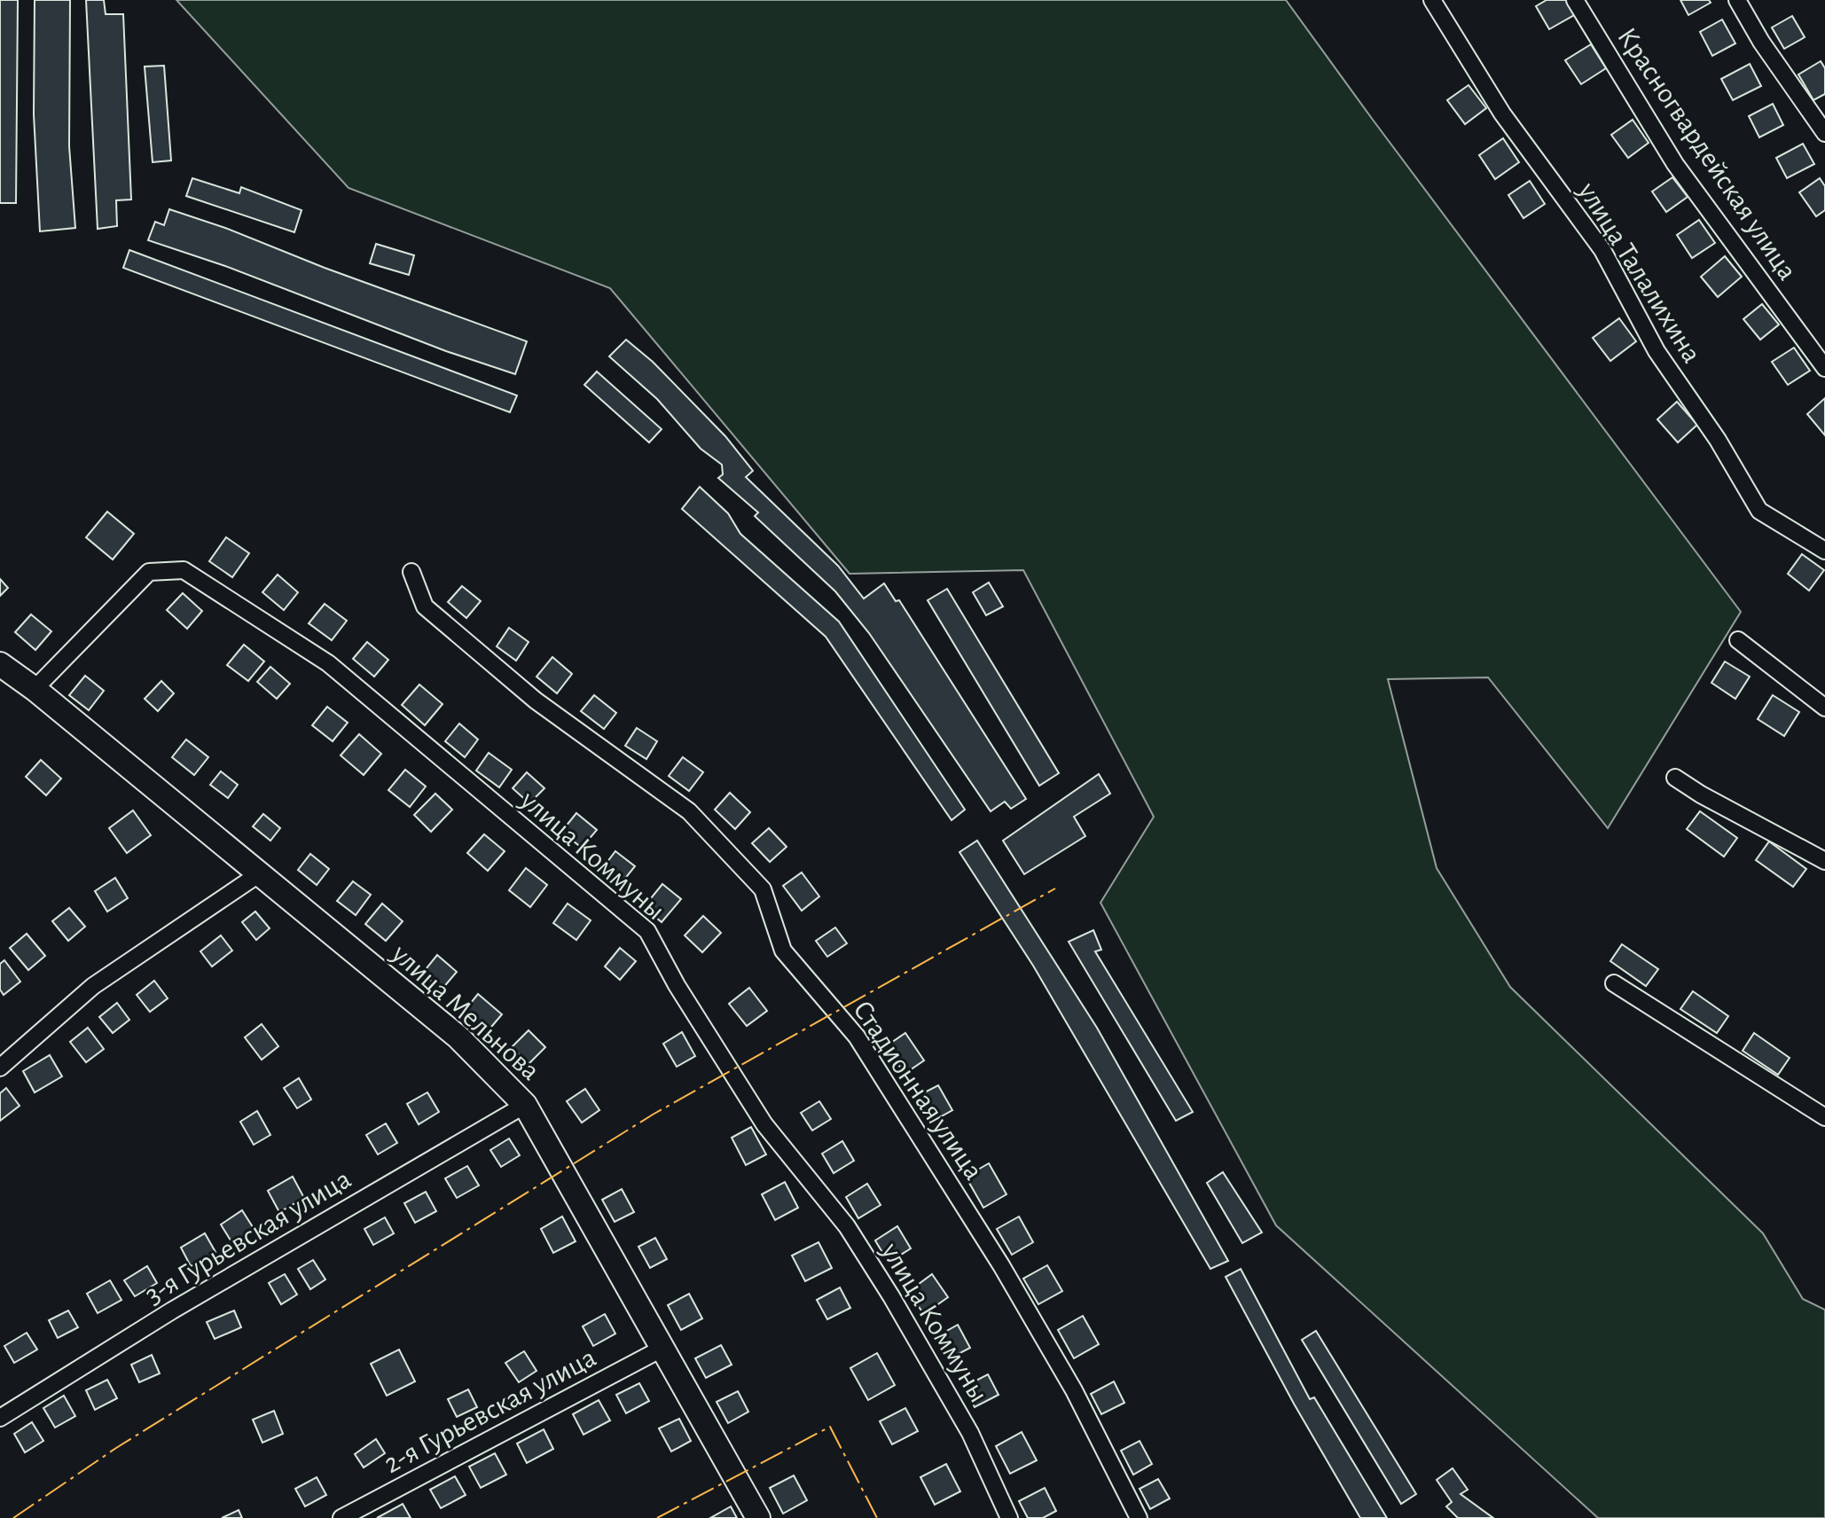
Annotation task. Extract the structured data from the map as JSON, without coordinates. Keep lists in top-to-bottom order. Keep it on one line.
{"streets":{"main road":["улица Мельнова"],"street":["Красногвардейская улица","улица Талалихина","улица Коммуны","Стадионная улица","3-я Гурьевская улица","2-я Гурьевская улица"]},"crossings":[["улица Коммуны","улица Мельнова"],["улица Мельнова","3-я Гурьевская улица"],["улица Мельнова","2-я Гурьевская улица"]]}
